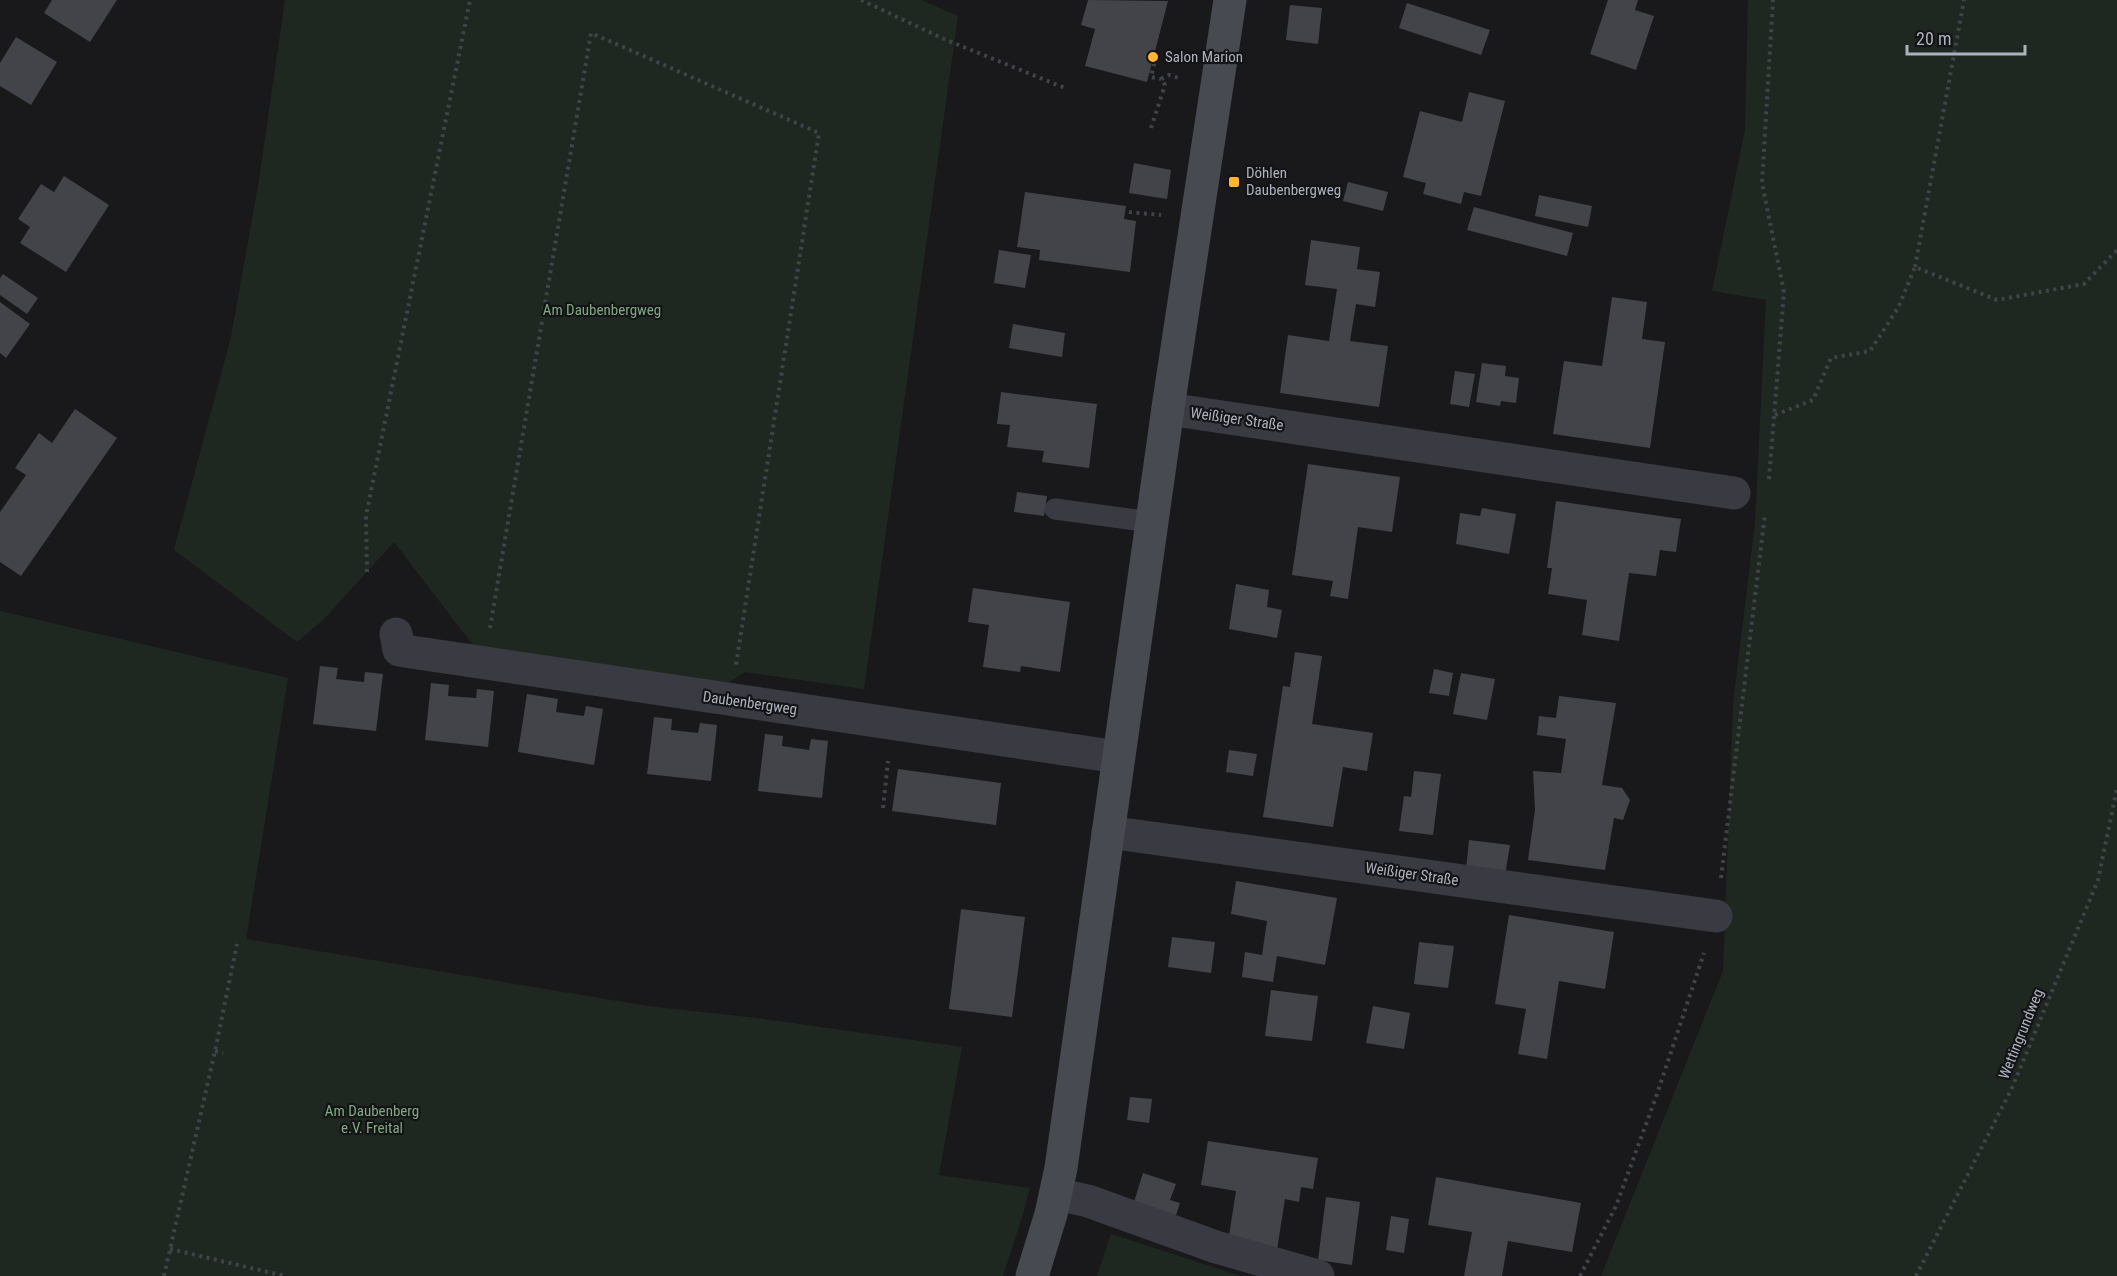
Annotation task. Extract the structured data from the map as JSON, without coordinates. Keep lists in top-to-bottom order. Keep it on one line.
{"streets":{"street":["Weißiger Straße","Daubenbergweg"],"path":["Wettingrundweg"]},"parks":["Am Daubenbergweg","Am Daubenberg e.V. Freital"],"places":{"other":["Salon Marion"],"transit":["Döhlen Daubenbergweg"]},"scale_bar":"20 m"}
